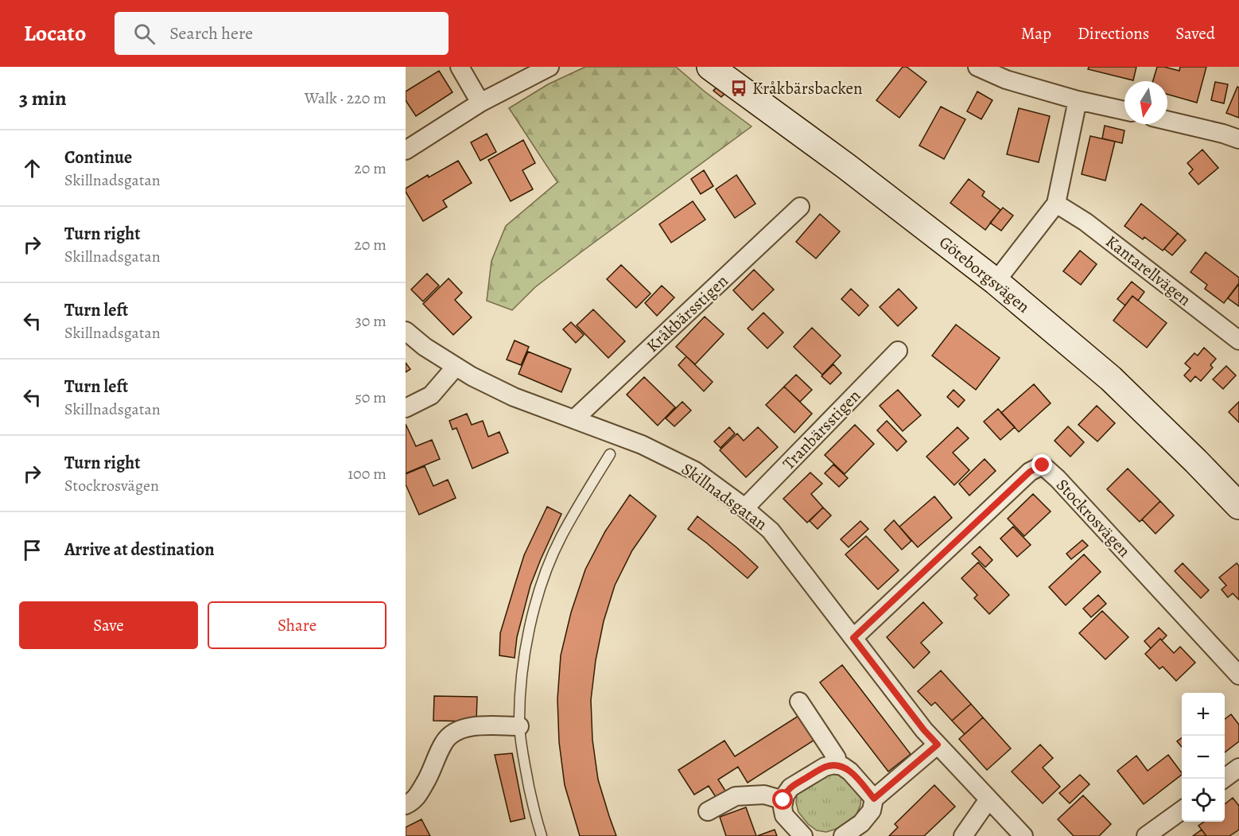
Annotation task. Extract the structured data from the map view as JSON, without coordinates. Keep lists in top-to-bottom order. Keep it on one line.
{"streets":{"street":["Kantarellvägen","Göteborgsvägen","Kråkbärsstigen","Tranbärsstigen","Skillnadsgatan","Stockrosvägen"]},"crossings":[["Kråkbärsstigen","Skillnadsgatan"],["Tranbärsstigen","Skillnadsgatan"],["Skillnadsgatan","Stockrosvägen"]],"places":{"bus stop":["Kråkbärsbacken"]},"north":"bottom","page":{"header":"Locato","search":"Search here","nav":["Map","Directions","Saved"],"heading":["3 min","Walk · 220 m"],"list":[["Continue","Skillnadsgatan","20 m"],["Turn right","Skillnadsgatan","20 m"],["Turn left","Skillnadsgatan","30 m"],["Turn left","Skillnadsgatan","50 m"],["Turn right","Stockrosvägen","100 m"],"Arrive at destination"],"buttons":["Save","Share"],"map_buttons":["+","−"]}}
